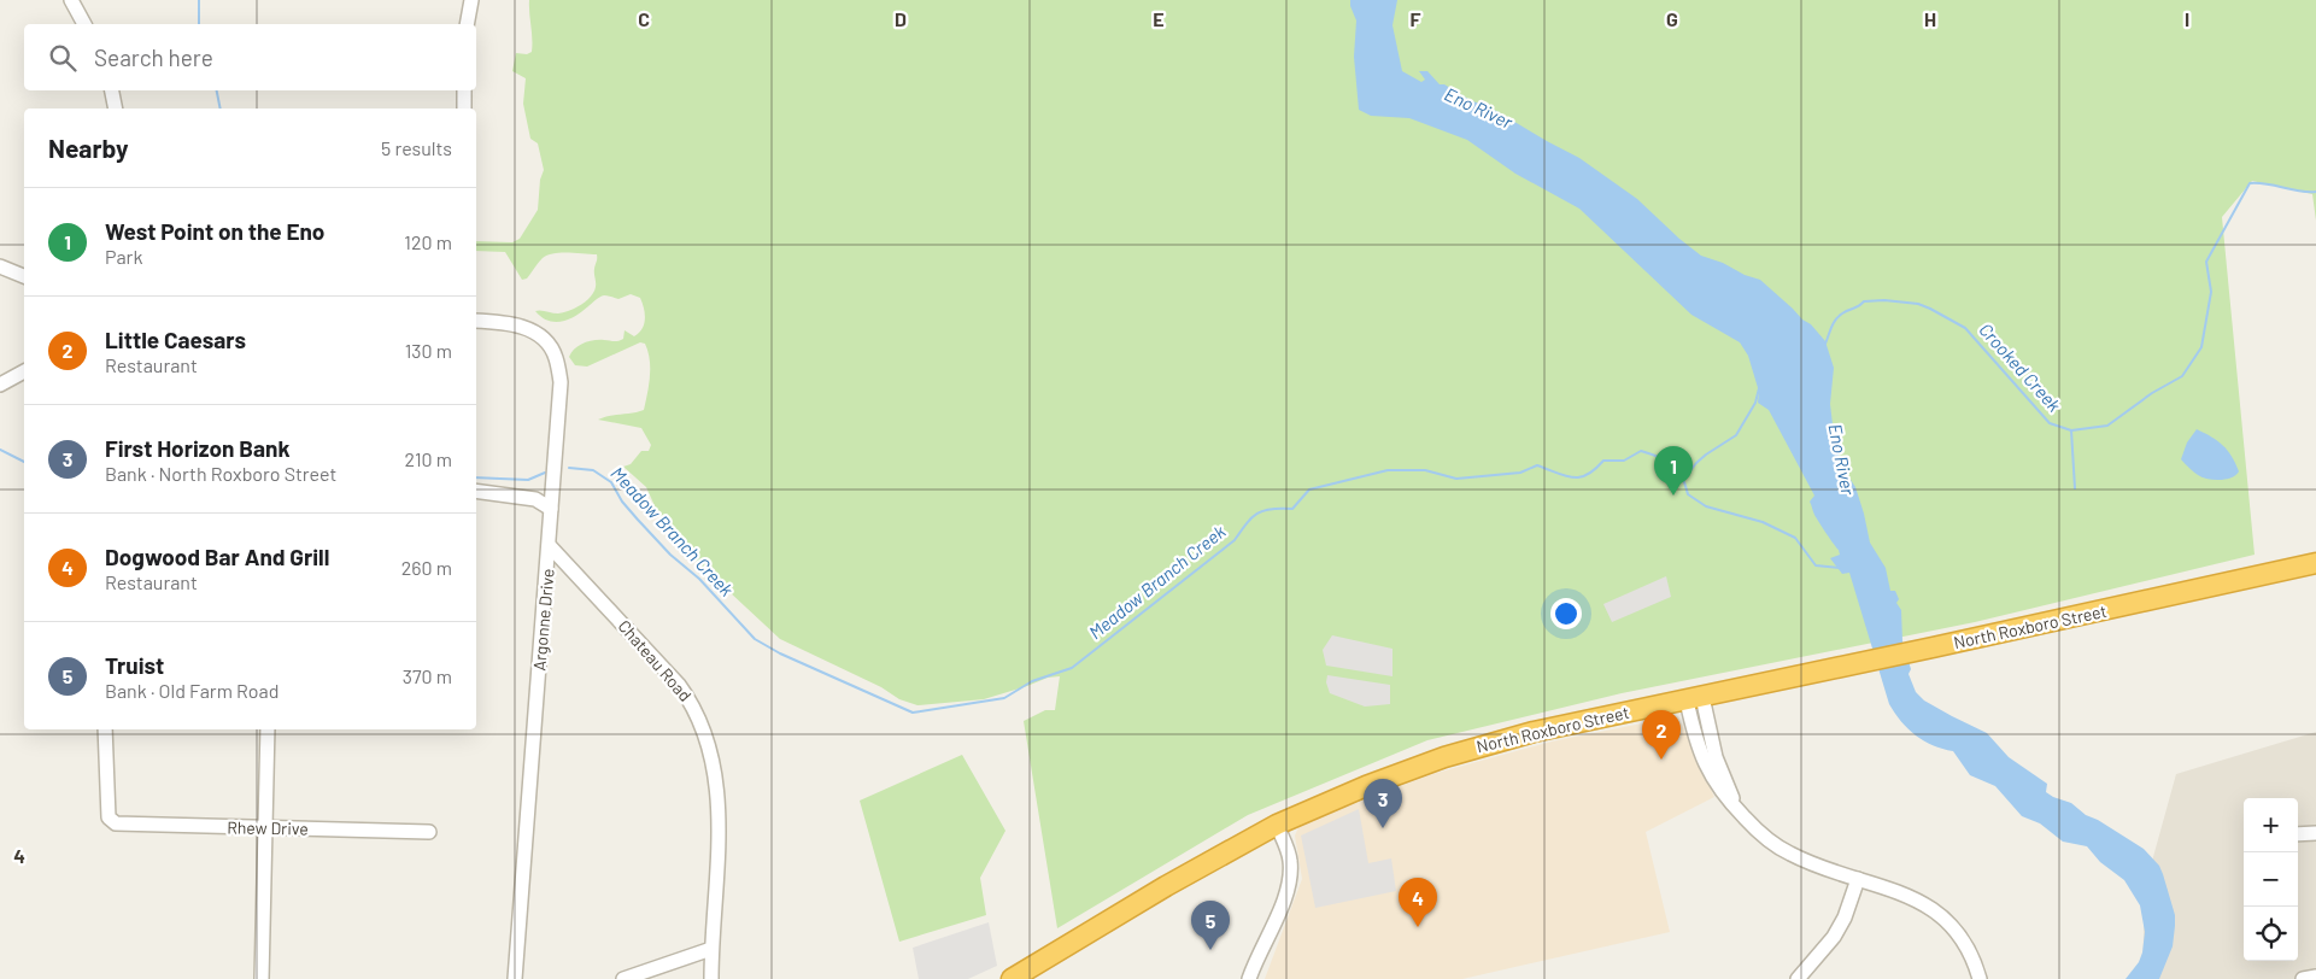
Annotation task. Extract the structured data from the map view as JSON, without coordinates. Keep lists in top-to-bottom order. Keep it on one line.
{"streets":{"highway":["North Roxboro Street"],"street":["Argonne Drive","Chateau Road","Rhew Drive"]},"crossings":[["Argonne Drive","Chateau Road"]],"water":["Eno River","Crooked Creek","Meadow Branch Creek"],"page":{"search":"Search here","heading":["Nearby","5 results"],"list":[{"mark":"1","name":"West Point on the Eno","note":"Park","value":"120 m"},{"mark":"2","name":"Little Caesars","note":"Restaurant","value":"130 m"},{"mark":"3","name":"First Horizon Bank","note":"Bank · North Roxboro Street","value":"210 m"},{"mark":"4","name":"Dogwood Bar And Grill","note":"Restaurant","value":"260 m"},{"mark":"5","name":"Truist","note":"Bank · Old Farm Road","value":"370 m"}],"pins":["1","2","3","4","5"],"map_buttons":["+","−"]},"grid":{"columns":["C","D","E","F","G","H","I"],"rows":["4"]}}
